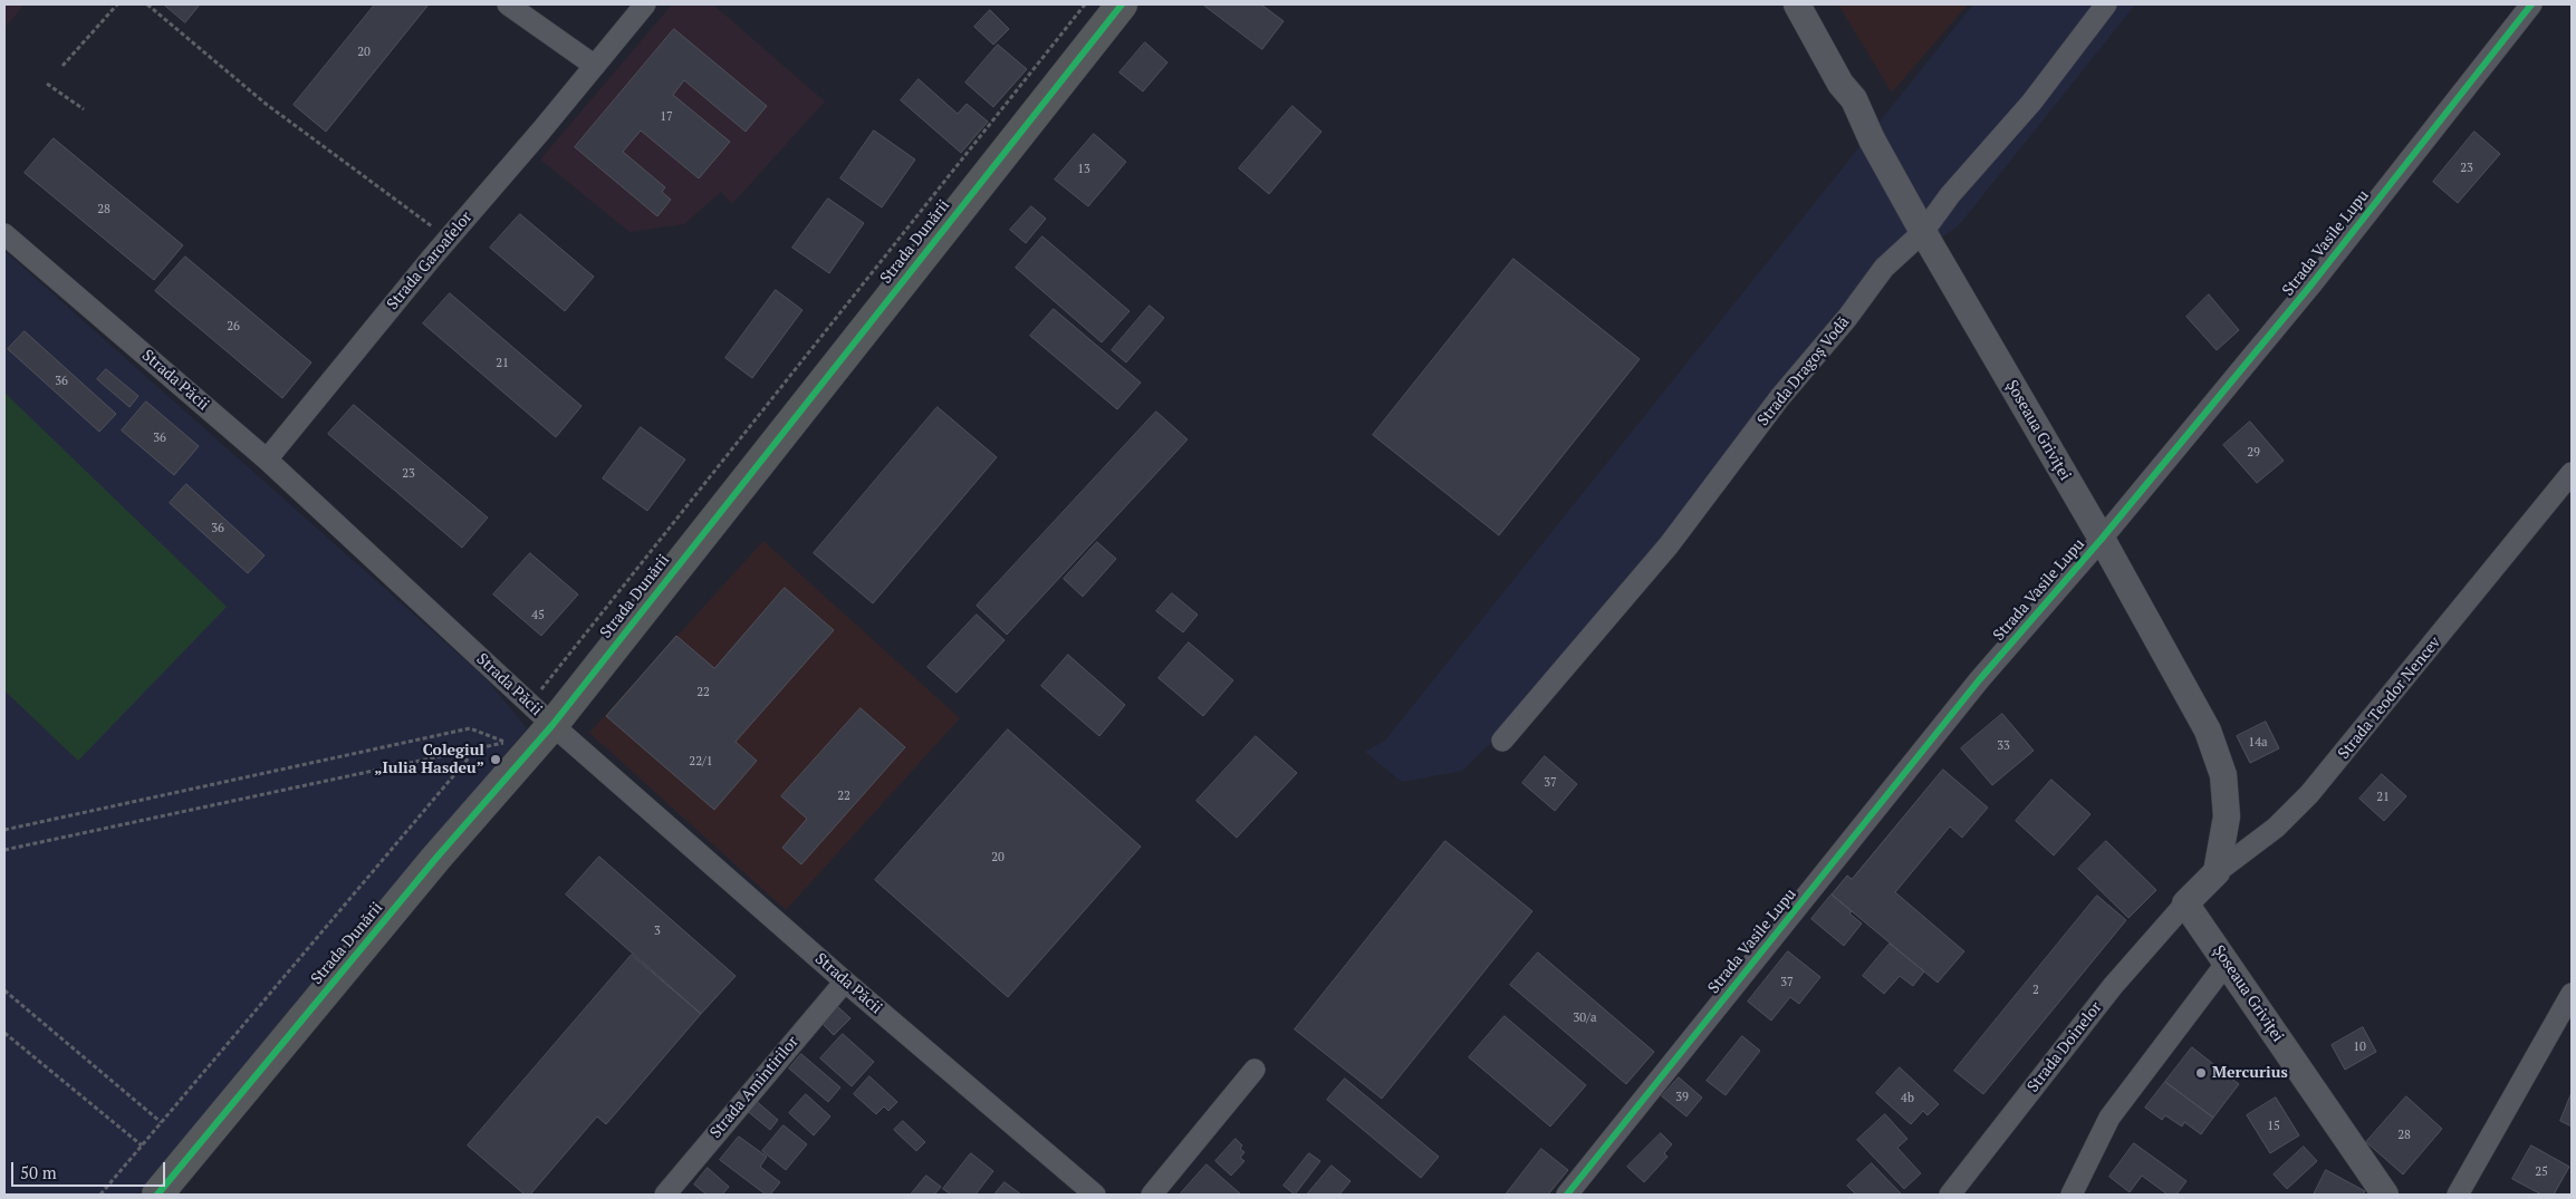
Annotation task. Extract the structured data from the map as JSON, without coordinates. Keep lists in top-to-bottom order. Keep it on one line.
{"streets":{"main road":["Strada Dunării"],"street":["Strada Vasile Lupu","Strada Garoafelor","Strada Dragoș Vodă","Strada Păcii","Șoseaua Griviţei","Strada Teodor Nencev","Strada Doinelor","Strada Amintirilor"]},"crossings":[["Strada Dunării","Strada Păcii"],["Strada Vasile Lupu","Șoseaua Griviţei"],["Strada Garoafelor","Strada Păcii"],["Strada Dragoș Vodă","Șoseaua Griviţei"],["Strada Păcii","Strada Amintirilor"],["Șoseaua Griviţei","Strada Teodor Nencev"],["Șoseaua Griviţei","Strada Doinelor"],["Strada Teodor Nencev","Strada Doinelor"]],"places":["Colegiul „Iulia Hasdeu”","Mercurius"],"house_numbers":["20","17","23","13","28","26","21","36","36","29","23","36","45","22","14a","33","22/1","37","22","21","20","3","37","2","30/a","10","39","4b","15","28","25"],"scale_bar":"50 m"}
